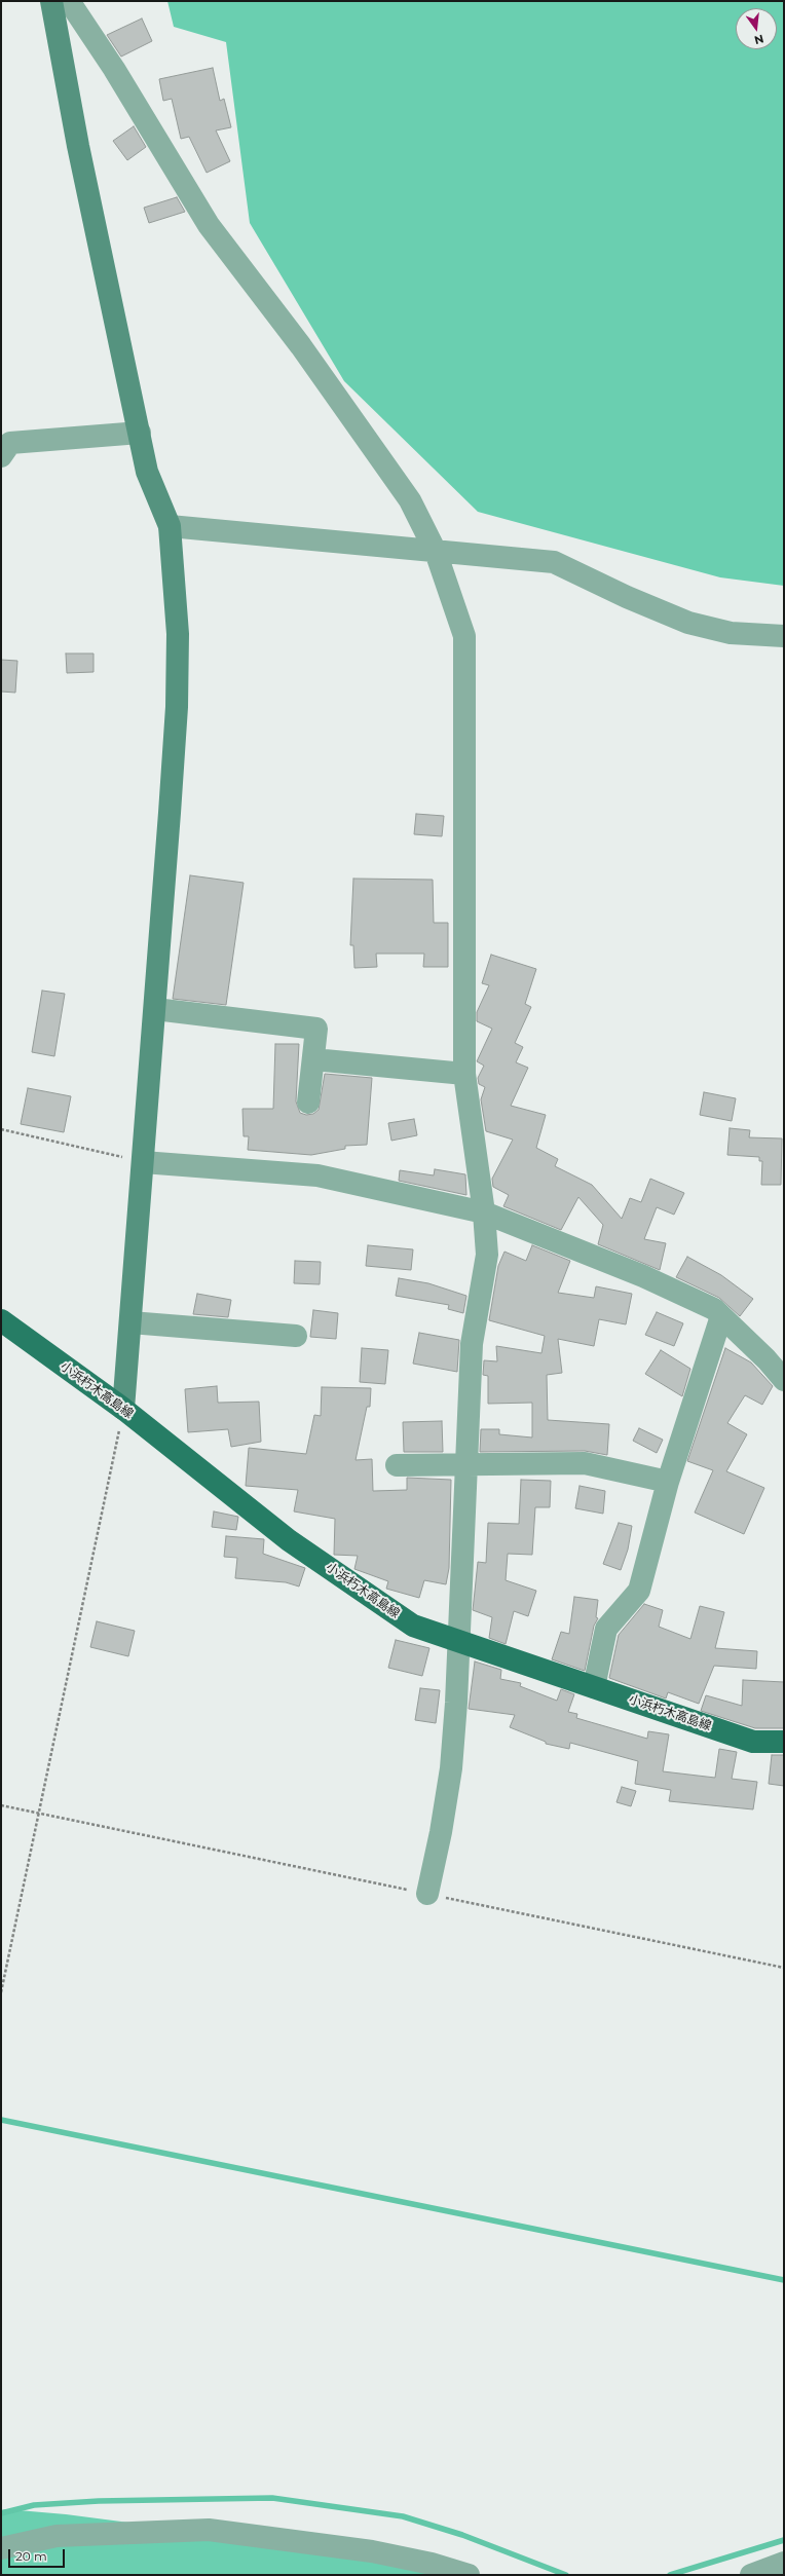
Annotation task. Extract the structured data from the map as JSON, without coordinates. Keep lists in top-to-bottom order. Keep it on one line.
{"streets":{"main road":["小浜朽木高島線"]},"scale_bar":"20 m","north":"bottom"}
